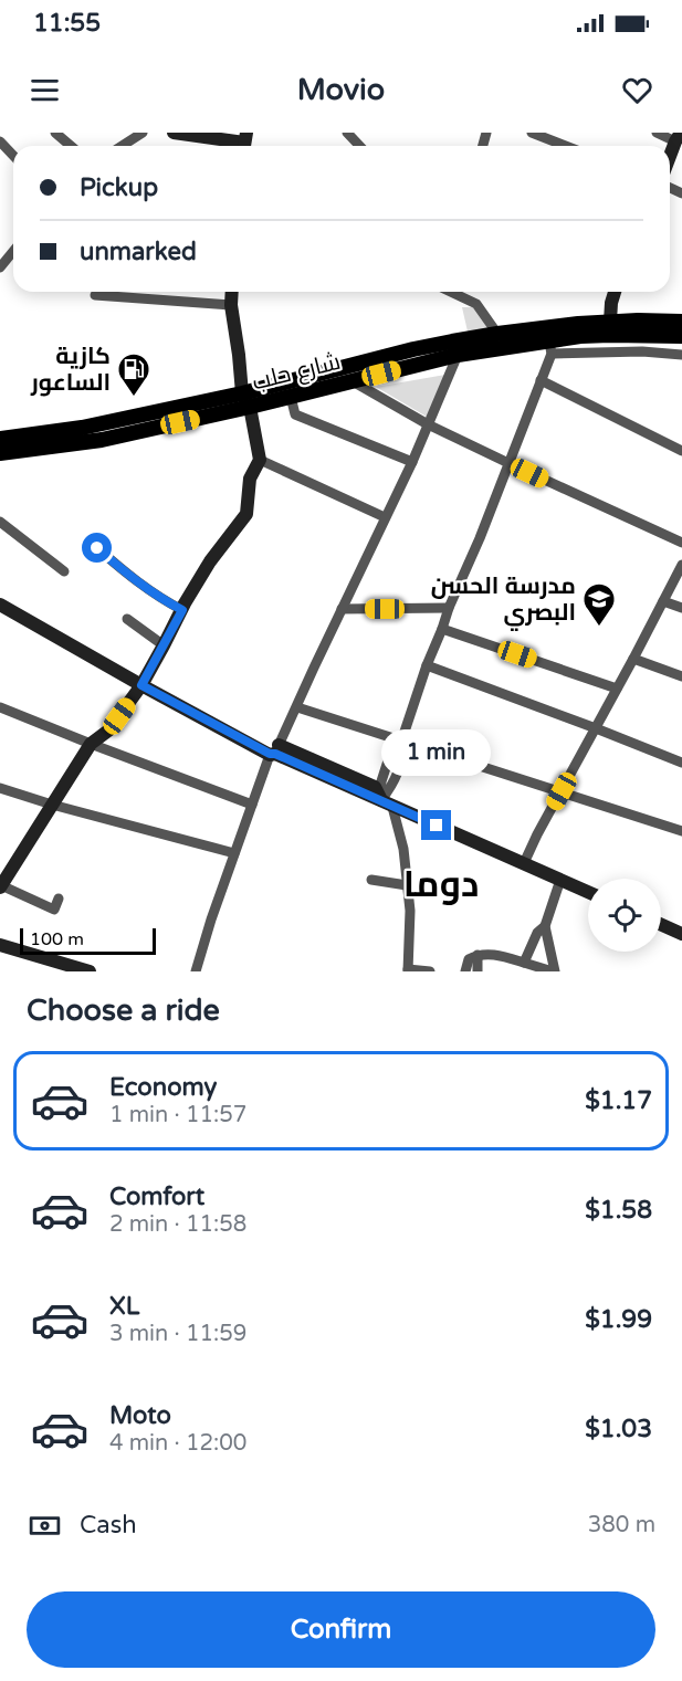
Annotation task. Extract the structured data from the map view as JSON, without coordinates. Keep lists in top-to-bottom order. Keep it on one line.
{"streets":{"main road":["شارع حلب"]},"districts":["دوما"],"places":{"fuel station":["كازية الساعور"],"school or university":["مدرسة الحسن البصري"]},"scale_bar":"100 m","page":{"status":"11:55","header":"Movio","banner":["Pickup","unmarked"],"bubble":"1 min","scale":"100 m","heading":"Choose a ride","list":[{"name":"Economy","note":"1 min · 11:57","value":"$1.17"},{"name":"Comfort","note":"2 min · 11:58","value":"$1.58"},{"name":"XL","note":"3 min · 11:59","value":"$1.99"},{"name":"Moto","note":"4 min · 12:00","value":"$1.03"}],"pay":["Cash","380 m"],"buttons":"Confirm"}}
